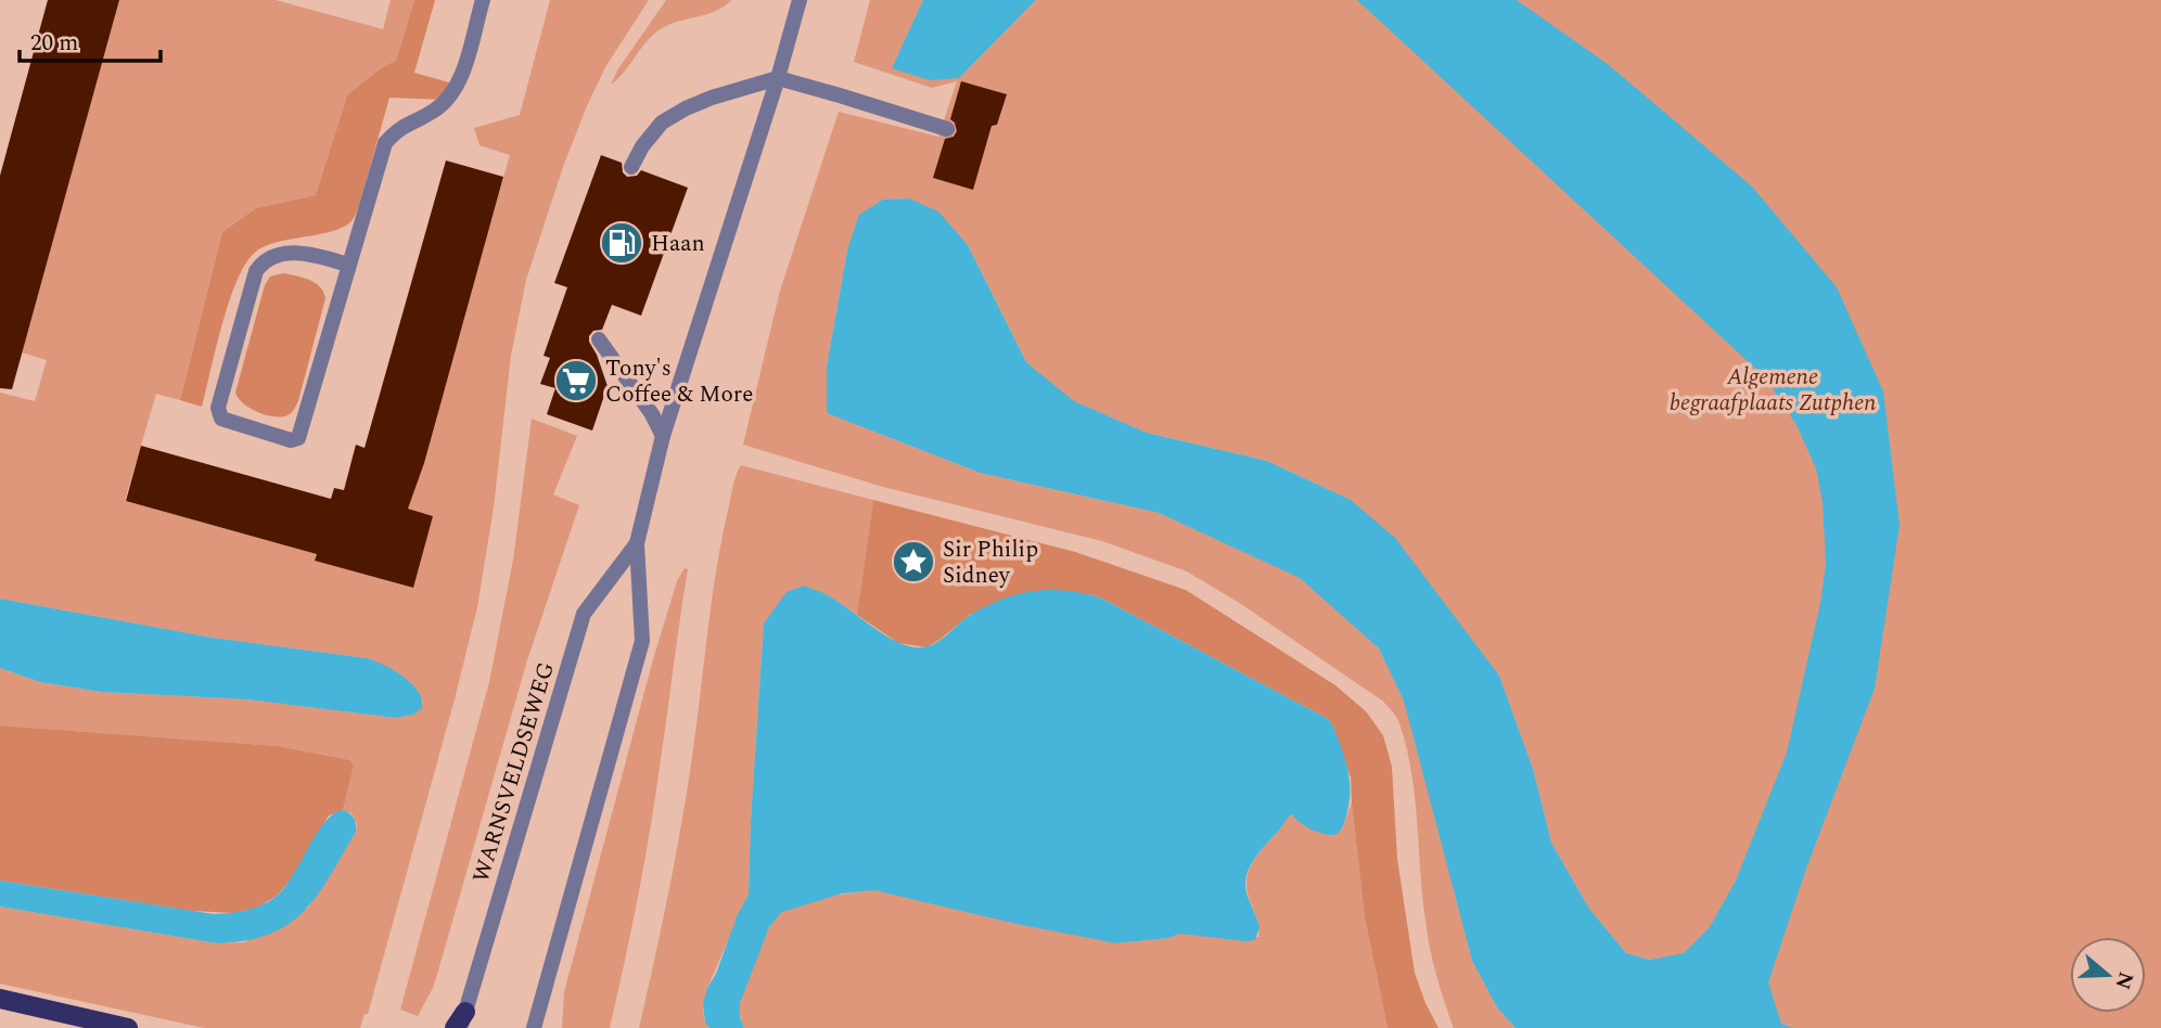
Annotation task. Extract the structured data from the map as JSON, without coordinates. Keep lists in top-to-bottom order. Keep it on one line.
{"streets":{"street":["WARNSVELDSEWEG"]},"parks":["Algemene begraafplaats Zutphen"],"places":{"fuel station":["Haan"],"supermarket":["Tony's Coffee & More"],"place":["Sir Philip Sidney"]},"scale_bar":"20 m","north":"right"}
